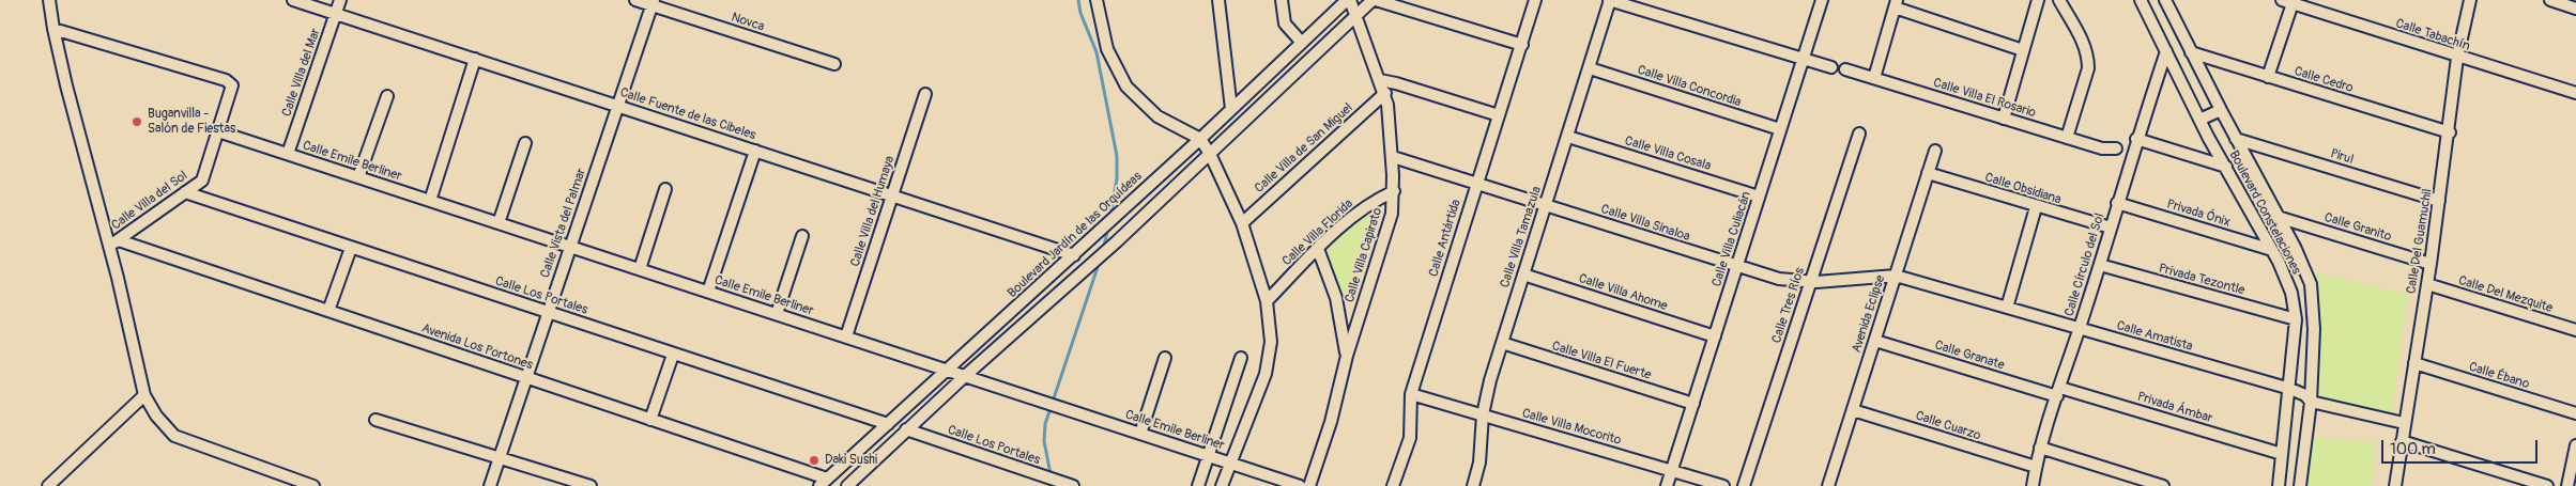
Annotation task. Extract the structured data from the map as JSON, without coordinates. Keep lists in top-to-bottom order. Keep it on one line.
{"streets":{"street":["Novca","Calle Tabachín","Calle Villa del Mar","Calle Cedro","Calle Villa Concordia","Calle Villa El Rosario","Calle Fuente de las Cibeles","Calle Villa de San Miguel","Calle Villa Cosala","Pirul","Calle Emile Berliner","Calle Obsidiana","Calle Villa del Sol","Calle Villa del Humaya","Boulevard Constelaciones","Privada Ónix","Calle Vista del Palmar","Calle Villa Sinaloa","Calle Granito","Calle Villa Florida","Boulevard Jardín de las Orquídeas","Calle Villa Tamazula","Calle Antártida","Calle Villa Culiacán","Calle Del Guamuchil","Calle Villa Capirato","Calle Círculo del Sol","Privada Tezontle","Calle Villa Ahome","Calle Del Mezquite","Calle Los Portales","Calle Tres Ríos","Avenida Eclipse","Calle Amatista","Avenida Los Portones","Calle Granate","Calle Villa El Fuerte","Calle Ébano","Privada Ámbar","Calle Cuarzo","Calle Villa Mocorito"]},"crossings":[["Novca","Calle Vista del Palmar"],["Calle Tabachín","Calle Del Guamuchil"],["Calle Villa del Mar","Calle Fuente de las Cibeles"],["Calle Villa del Mar","Calle Emile Berliner"],["Calle Cedro","Boulevard Constelaciones"],["Calle Cedro","Calle Del Guamuchil"],["Calle Villa Concordia","Calle Villa Tamazula"],["Calle Villa Concordia","Calle Villa Culiacán"],["Calle Fuente de las Cibeles","Calle Villa del Humaya"],["Calle Fuente de las Cibeles","Calle Vista del Palmar"],["Calle Fuente de las Cibeles","Boulevard Jardín de las Orquídeas"],["Calle Villa de San Miguel","Calle Villa Capirato"],["Calle Villa Cosala","Calle Villa Tamazula"],["Calle Villa Cosala","Calle Villa Culiacán"],["Pirul","Boulevard Constelaciones"],["Pirul","Calle Del Guamuchil"],["Calle Emile Berliner","Calle Villa del Sol"],["Calle Emile Berliner","Calle Villa del Humaya"],["Calle Emile Berliner","Calle Vista del Palmar"],["Calle Emile Berliner","Boulevard Jardín de las Orquídeas"],["Calle Obsidiana","Calle Círculo del Sol"],["Calle Obsidiana","Avenida Eclipse"],["Calle Villa del Sol","Calle Los Portales"],["Calle Villa del Sol","Avenida Los Portones"],["Boulevard Constelaciones","Privada Ónix"],["Boulevard Constelaciones","Calle Granito"],["Boulevard Constelaciones","Calle Círculo del Sol"],["Boulevard Constelaciones","Privada Tezontle"],["Boulevard Constelaciones","Calle Amatista"],["Boulevard Constelaciones","Privada Ámbar"],["Privada Ónix","Calle Círculo del Sol"],["Calle Vista del Palmar","Calle Los Portales"],["Calle Vista del Palmar","Avenida Los Portones"],["Calle Villa Sinaloa","Calle Villa Tamazula"],["Calle Villa Sinaloa","Calle Antártida"],["Calle Villa Sinaloa","Calle Villa Culiacán"],["Calle Villa Sinaloa","Calle Villa Capirato"],["Calle Villa Sinaloa","Calle Tres Ríos"],["Calle Villa Sinaloa","Avenida Eclipse"],["Calle Villa Sinaloa","Calle Amatista"],["Calle Granito","Calle Del Guamuchil"],["Calle Villa Florida","Calle Villa Capirato"],["Boulevard Jardín de las Orquídeas","Calle Villa Capirato"],["Boulevard Jardín de las Orquídeas","Calle Los Portales"],["Boulevard Jardín de las Orquídeas","Avenida Los Portones"],["Calle Villa Tamazula","Calle Villa Ahome"],["Calle Villa Tamazula","Calle Villa El Fuerte"],["Calle Villa Tamazula","Calle Villa Mocorito"],["Calle Antártida","Calle Villa Mocorito"],["Calle Villa Culiacán","Calle Villa Ahome"],["Calle Villa Culiacán","Calle Villa El Fuerte"],["Calle Villa Culiacán","Calle Villa Mocorito"],["Calle Del Guamuchil","Calle Del Mezquite"],["Calle Del Guamuchil","Calle Amatista"],["Calle Del Guamuchil","Calle Ébano"],["Calle Círculo del Sol","Privada Tezontle"],["Calle Círculo del Sol","Calle Amatista"],["Calle Círculo del Sol","Calle Granate"],["Calle Círculo del Sol","Privada Ámbar"],["Calle Círculo del Sol","Calle Cuarzo"],["Avenida Eclipse","Calle Amatista"],["Avenida Eclipse","Calle Granate"],["Avenida Eclipse","Calle Cuarzo"],["Calle Granate","Privada Ámbar"]],"places":["Buganvilla - Salón de Fiestas","Daki Sushi"],"scale_bar":"100 m"}
